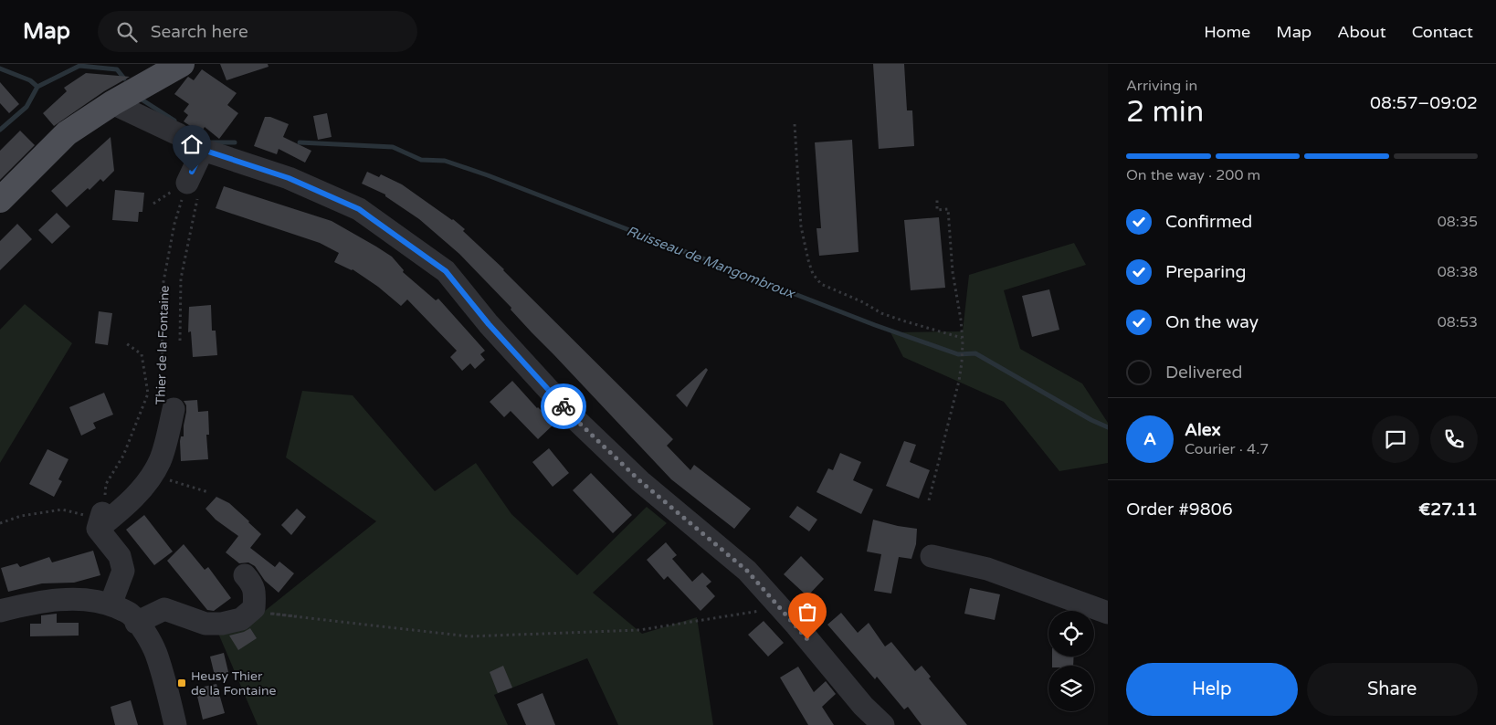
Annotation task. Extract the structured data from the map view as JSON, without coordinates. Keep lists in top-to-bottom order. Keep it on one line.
{"streets":{"street":["Thier de la Fontaine"]},"water":["Ruisseau de Mangombroux"],"places":{"transit":["Heusy Thier de la Fontaine"]},"page":{"header":"Map","search":"Search here","nav":["Home","Map","About","Contact"],"heading":["2 min","Arriving in","08:57–09:02"],"panel":["Alex","Courier · 4.7","Order #9806","€27.11"],"bar":"On the way · 200 m","list":[["Confirmed","08:35"],["Preparing","08:38"],["On the way","08:53"],"Delivered"],"round":"A","buttons":["Help","Share"]}}
